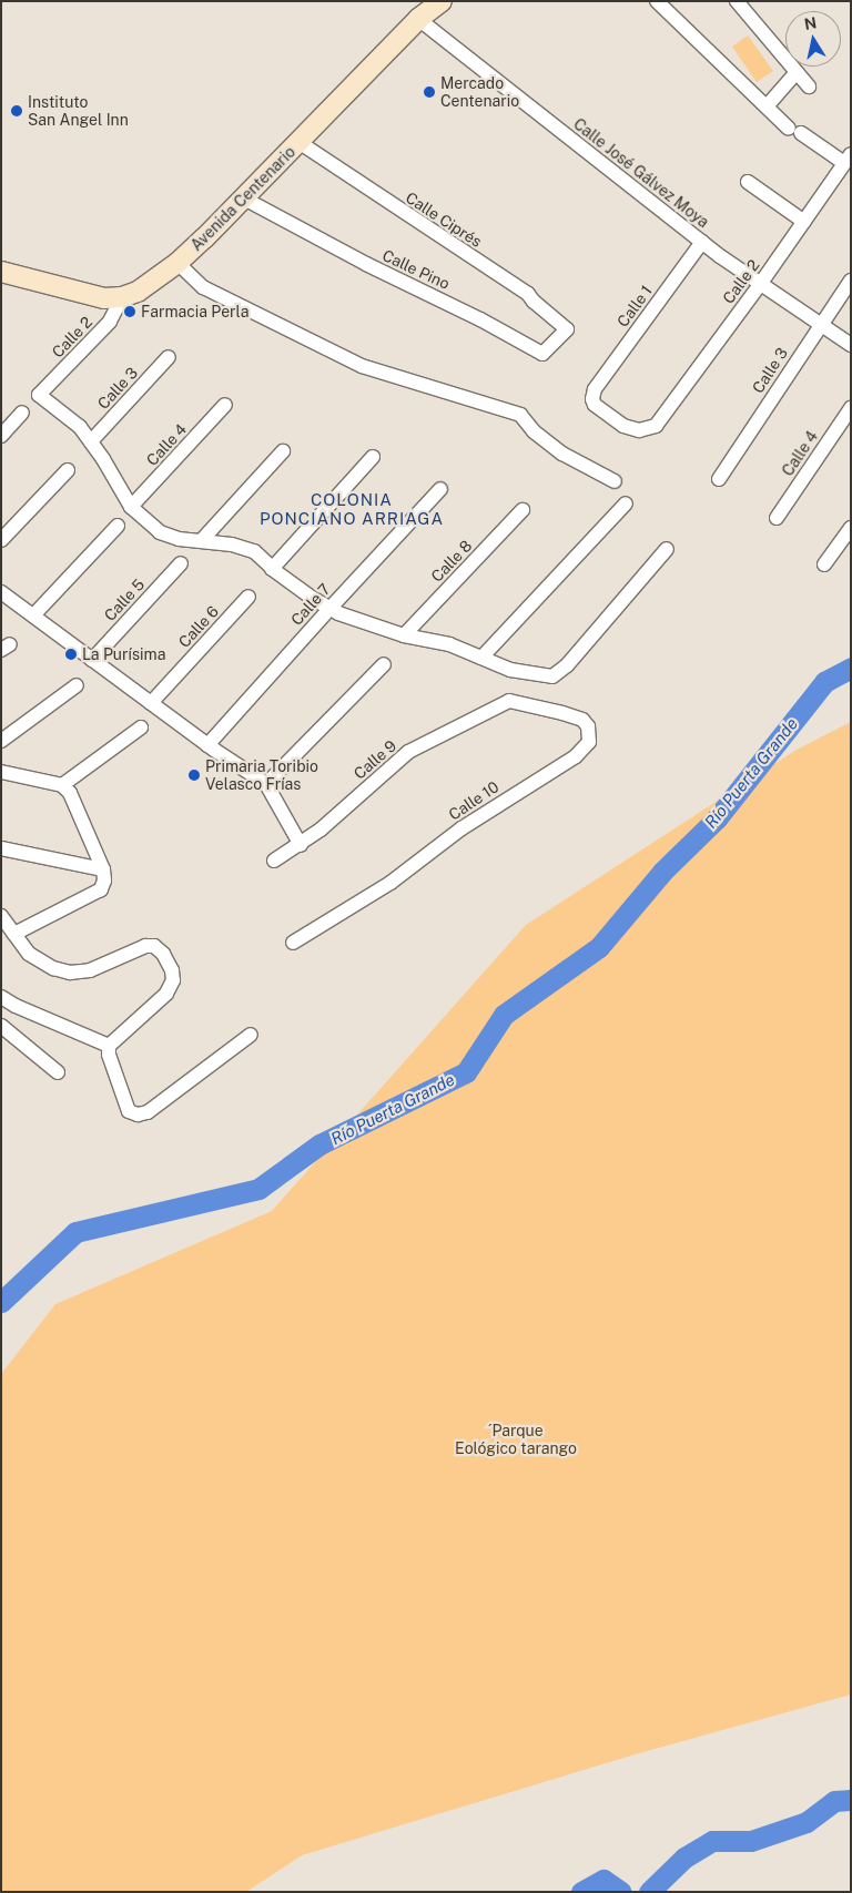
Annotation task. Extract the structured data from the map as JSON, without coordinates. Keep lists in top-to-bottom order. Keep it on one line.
{"streets":{"main road":["Avenida Centenario"],"street":["Calle José Gálvez Moya","Calle Ciprés","Calle Pino","Calle 2","Calle 1","Calle 3","Calle 4","Calle 8","Calle 5","Calle 7","Calle 6","Calle 9","Calle 10"]},"crossings":[["Calle José Gálvez Moya","Avenida Centenario"],["Calle José Gálvez Moya","Calle 2"],["Calle José Gálvez Moya","Calle 1"],["Calle José Gálvez Moya","Calle 3"],["Avenida Centenario","Calle Ciprés"],["Avenida Centenario","Calle Pino"],["Avenida Centenario","Calle 2"],["Calle Ciprés","Calle Pino"],["Calle 2","Calle 1"],["Calle 2","Calle 3"],["Calle 9","Calle 10"]],"districts":["COLONIA PONCIANO ARRIAGA"],"water":["Río Puerta Grande"],"parks":["´Parque Eológico tarango"],"places":["Mercado Centenario","Instituto San Angel Inn","Farmacia Perla","La Purísima","Primaria Toribio Velasco Frías"],"north":"top"}
